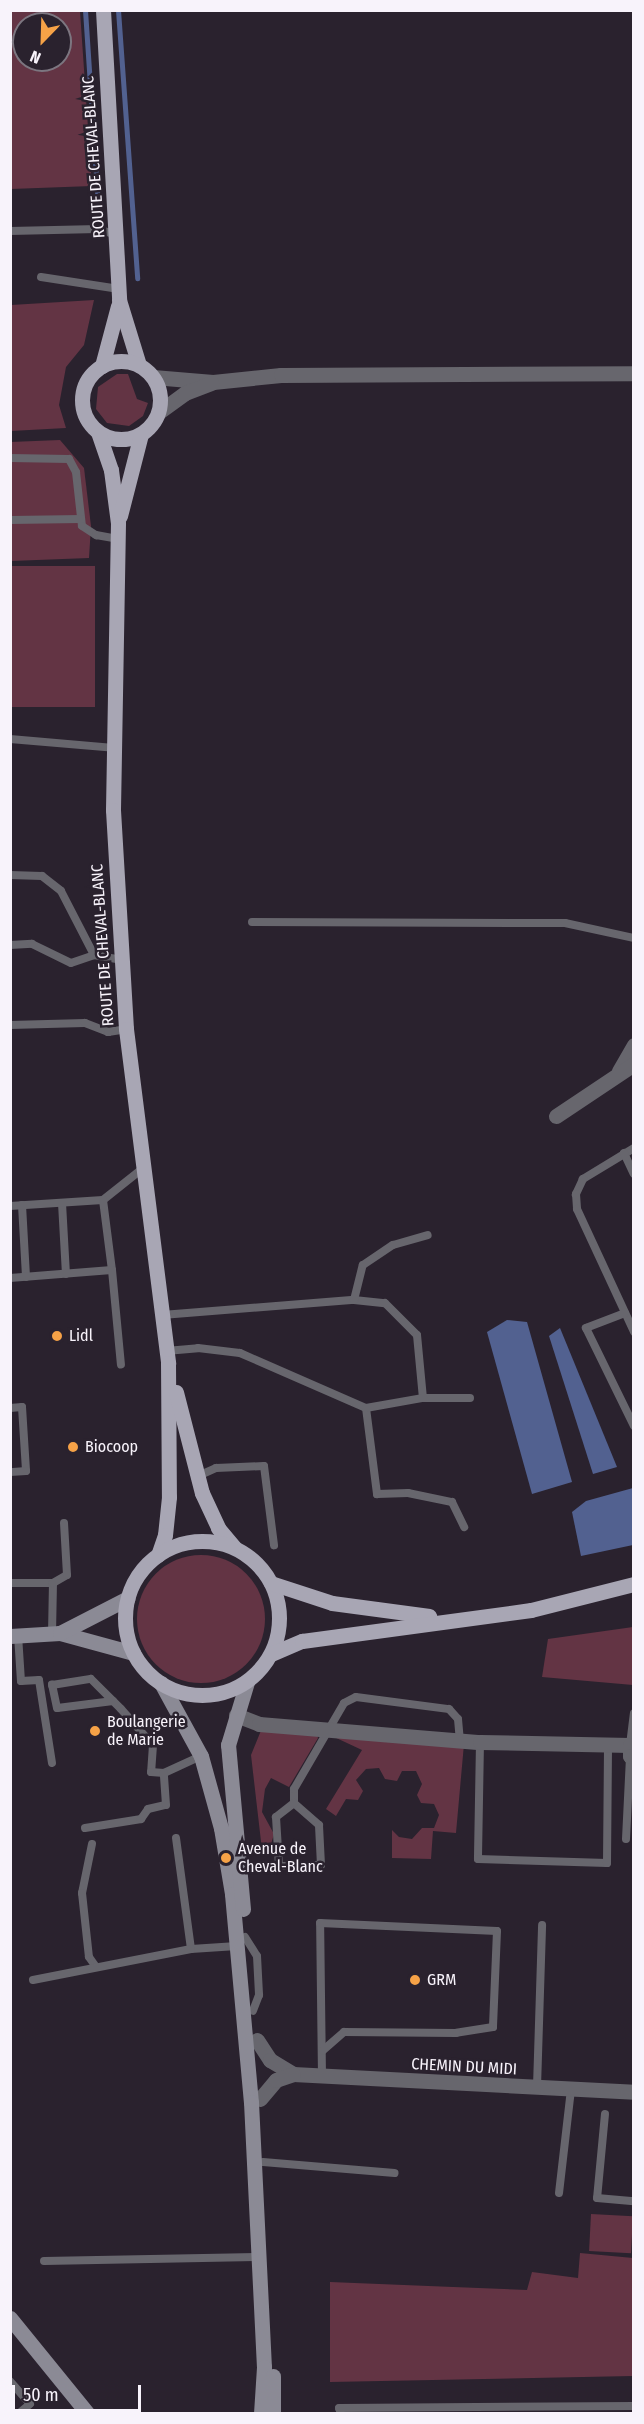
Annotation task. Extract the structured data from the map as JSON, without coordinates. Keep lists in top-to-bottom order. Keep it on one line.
{"streets":{"main road":["ROUTE DE CHEVAL-BLANC"],"street":["CHEMIN DU MIDI"]},"places":["Lidl","Biocoop","Boulangerie de Marie","Avenue de Cheval-Blanc","GRM"],"scale_bar":"50 m","north":"bottom left"}
